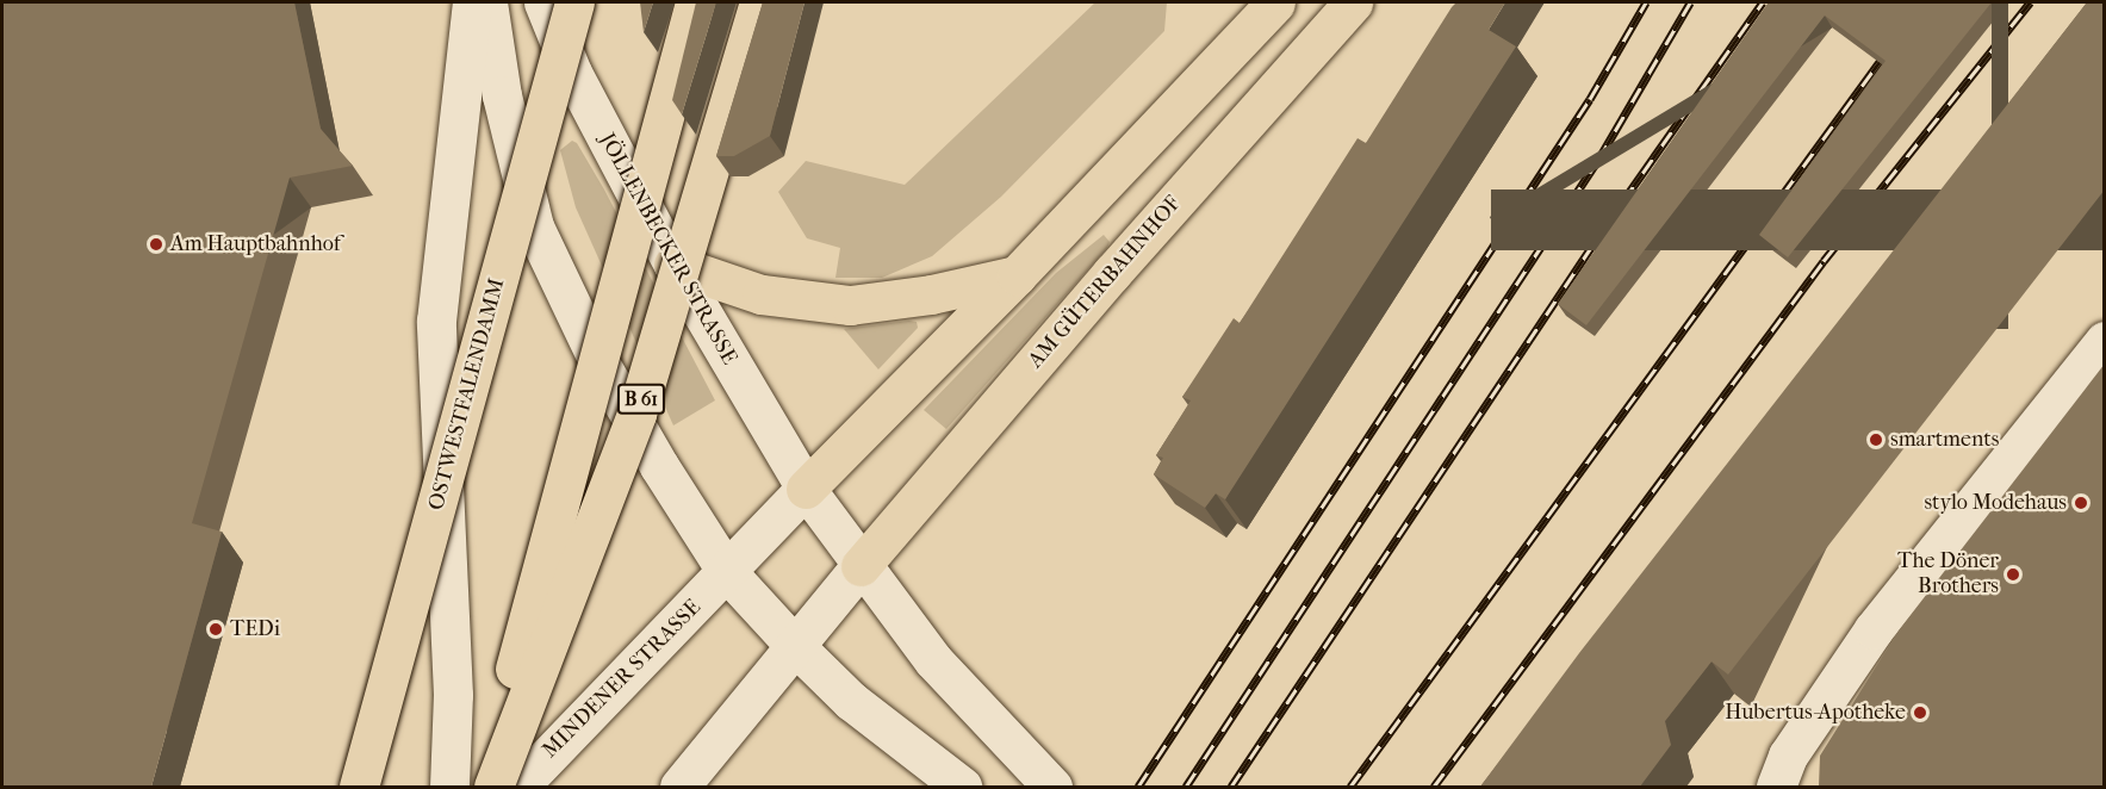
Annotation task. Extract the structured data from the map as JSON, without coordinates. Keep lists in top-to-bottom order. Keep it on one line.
{"streets":{"main road":["AM GÜTERBAHNHOF","OSTWESTFALENDAMM","B 61"],"street":["JÖLLENBECKER STRASSE","MINDENER STRASSE"]},"crossings":[["JÖLLENBECKER STRASSE","AM GÜTERBAHNHOF"]],"places":["Am Hauptbahnhof","smartments","stylo Modehaus","The Döner Brothers","TEDi","Hubertus-Apotheke"]}
